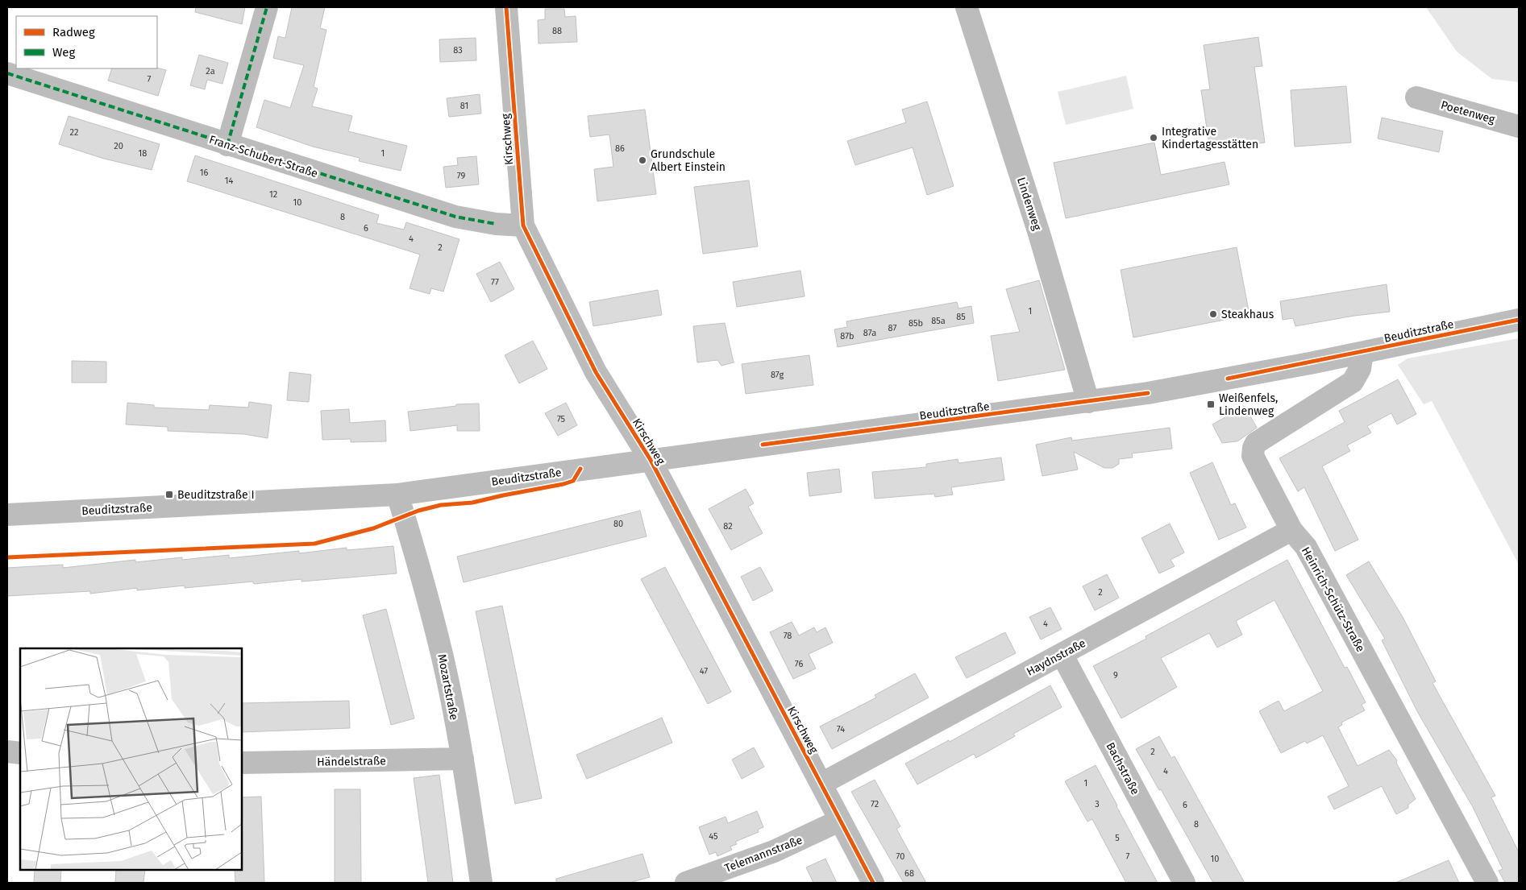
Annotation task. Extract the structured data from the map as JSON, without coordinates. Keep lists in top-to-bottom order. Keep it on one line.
{"streets":{"street":["Poetenweg","Kirschweg","Franz-Schubert-Straße","Lindenweg","Beuditzstraße","Heinrich-Schütz-Straße","Haydnstraße","Mozartstraße","Händelstraße","Bachstraße","Telemannstraße"]},"crossings":[["Kirschweg","Franz-Schubert-Straße"],["Kirschweg","Beuditzstraße"],["Kirschweg","Haydnstraße"],["Kirschweg","Telemannstraße"],["Lindenweg","Beuditzstraße"],["Beuditzstraße","Heinrich-Schütz-Straße"],["Beuditzstraße","Mozartstraße"],["Heinrich-Schütz-Straße","Haydnstraße"],["Haydnstraße","Bachstraße"],["Mozartstraße","Händelstraße"]],"places":{"other":["Integrative Kindertagesstätten","Grundschule Albert Einstein","Steakhaus"],"transit":["Weißenfels, Lindenweg","Beuditzstraße I"]},"house_numbers":["88","83","2a","7","81","22","20","86","18","1","16","79","14","12","10","8","6","4","2","77","1","85","85a","85b","87","87a","87b","87g","75","80","82","2","4","78","76","47","9","74","2","4","1","72","3","6","8","45","5","70","7","10","68"],"legend":["Radweg","Weg"]}
